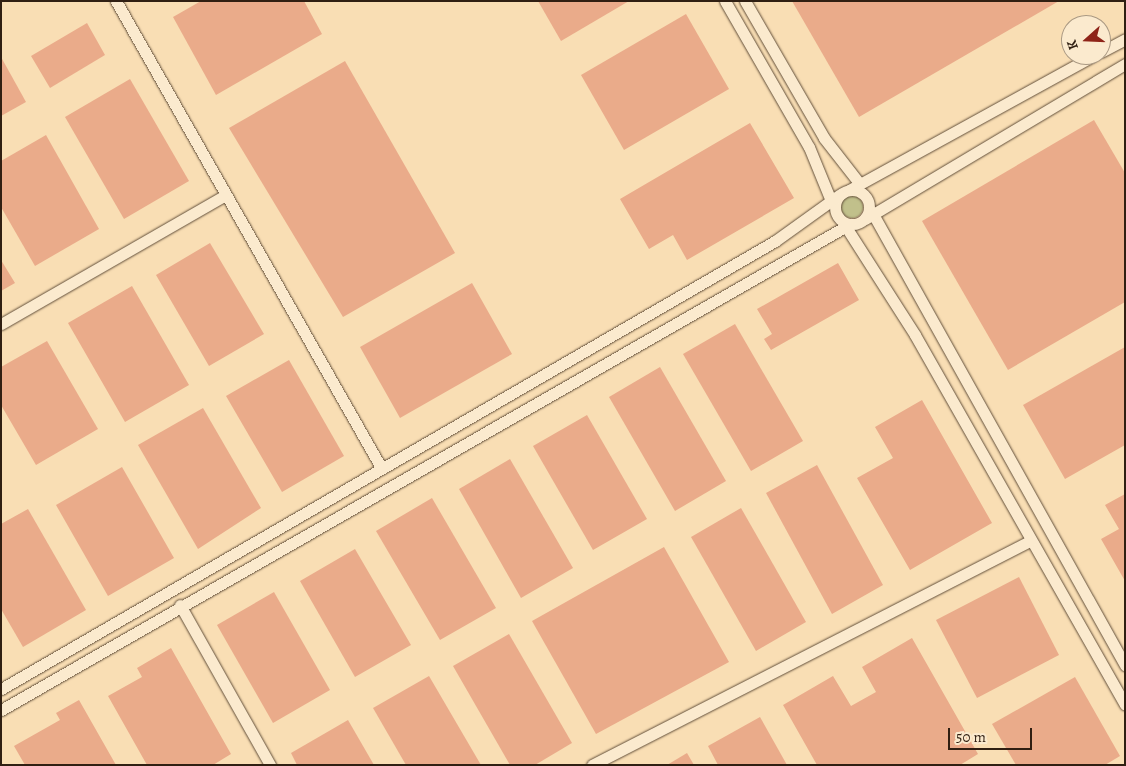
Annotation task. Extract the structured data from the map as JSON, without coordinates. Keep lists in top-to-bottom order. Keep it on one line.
{"scale_bar":"50 m","north":"left"}
